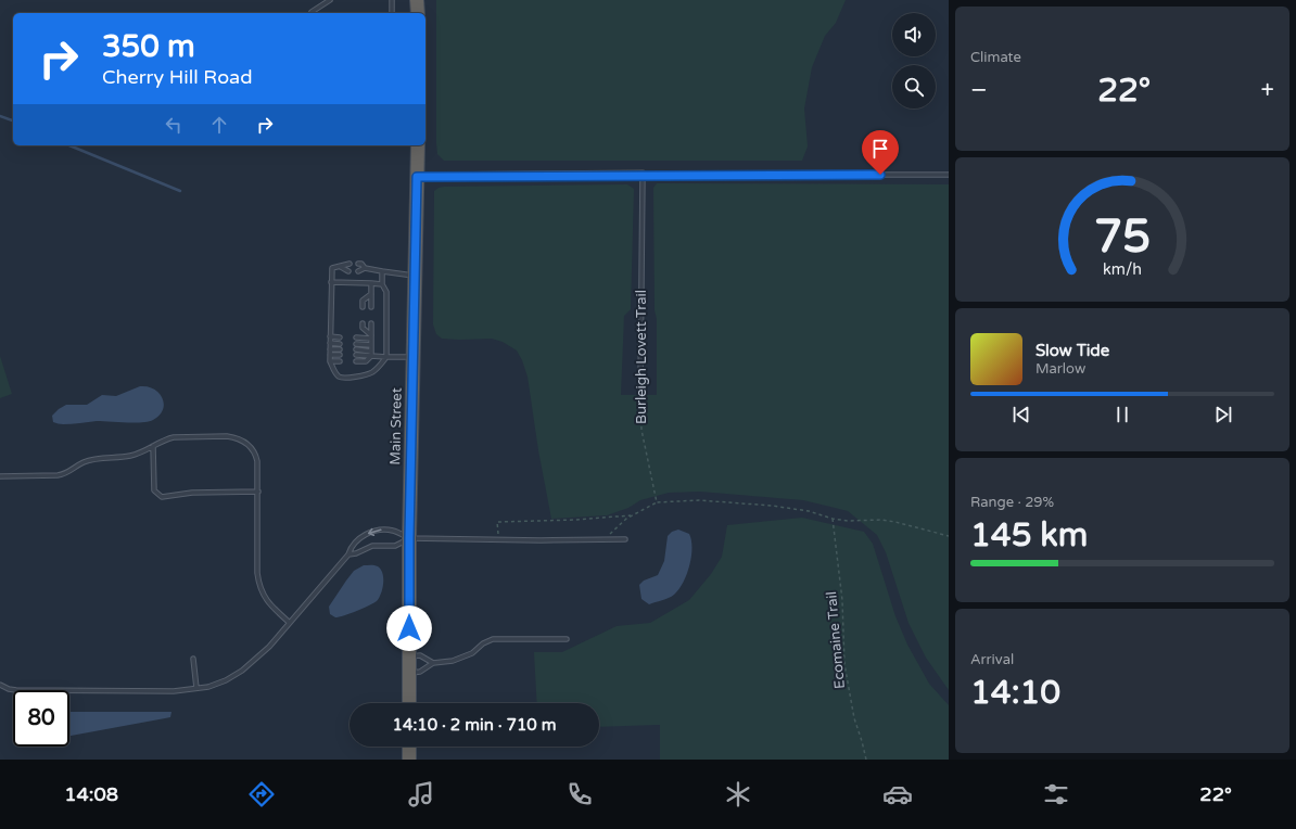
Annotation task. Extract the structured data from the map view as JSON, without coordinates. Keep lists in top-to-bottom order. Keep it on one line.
{"streets":{"highway":["Main Street"],"lane":["Burleigh Lovett Trail"],"path":["Ecomaine Trail"]},"page":{"tile":["Climate",["Range · 29%","145 km"],["Arrival","14:10"]],"turn":["350 m","Cherry Hill Road"],"heat":["−","22°","+"],"song":["Slow Tide","Marlow"],"limit":"80","trip":"14:10 · 2 min · 710 m","tabs":["14:08","22°"],"gauge":["75","km/h"]}}
